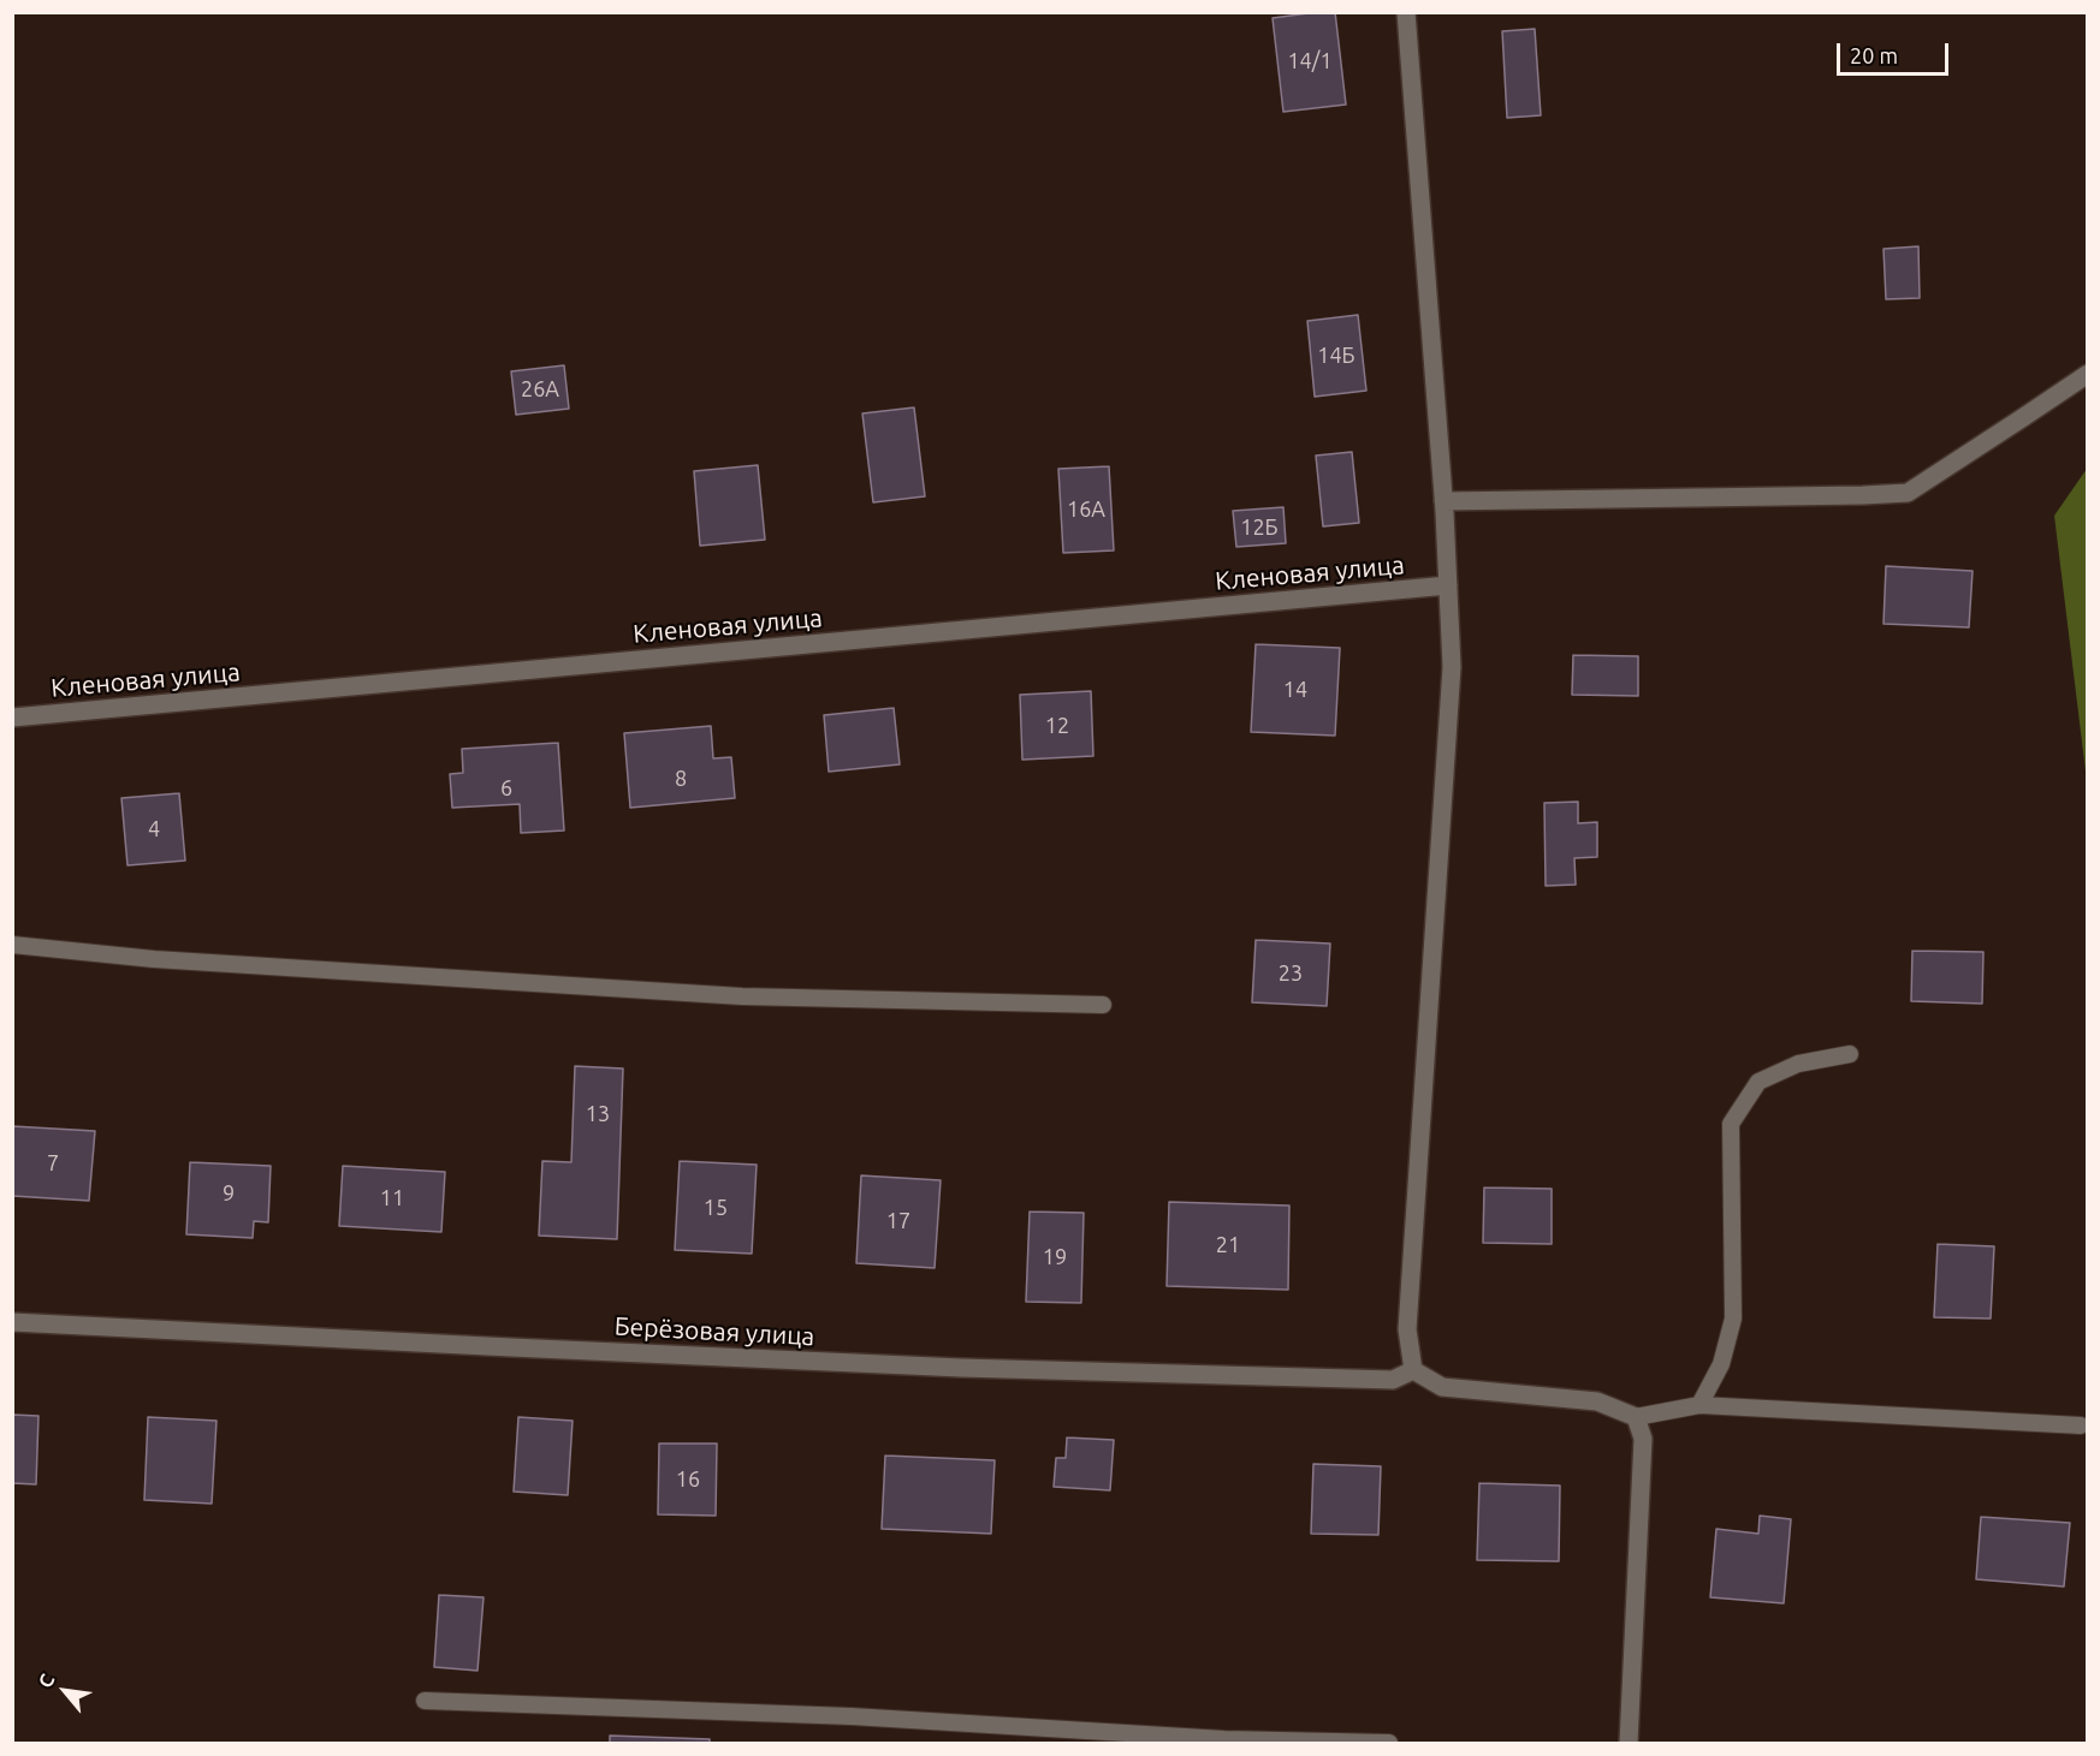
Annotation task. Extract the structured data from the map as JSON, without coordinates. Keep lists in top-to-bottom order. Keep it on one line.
{"streets":{"street":["Кленовая улица","Берёзовая улица"]},"house_numbers":["14/1","14Б","26А","16А","12Б","14","12","8","6","4","23","13","7","9","11","15","17","21","19","16"],"scale_bar":"20 m","north":"top left"}
